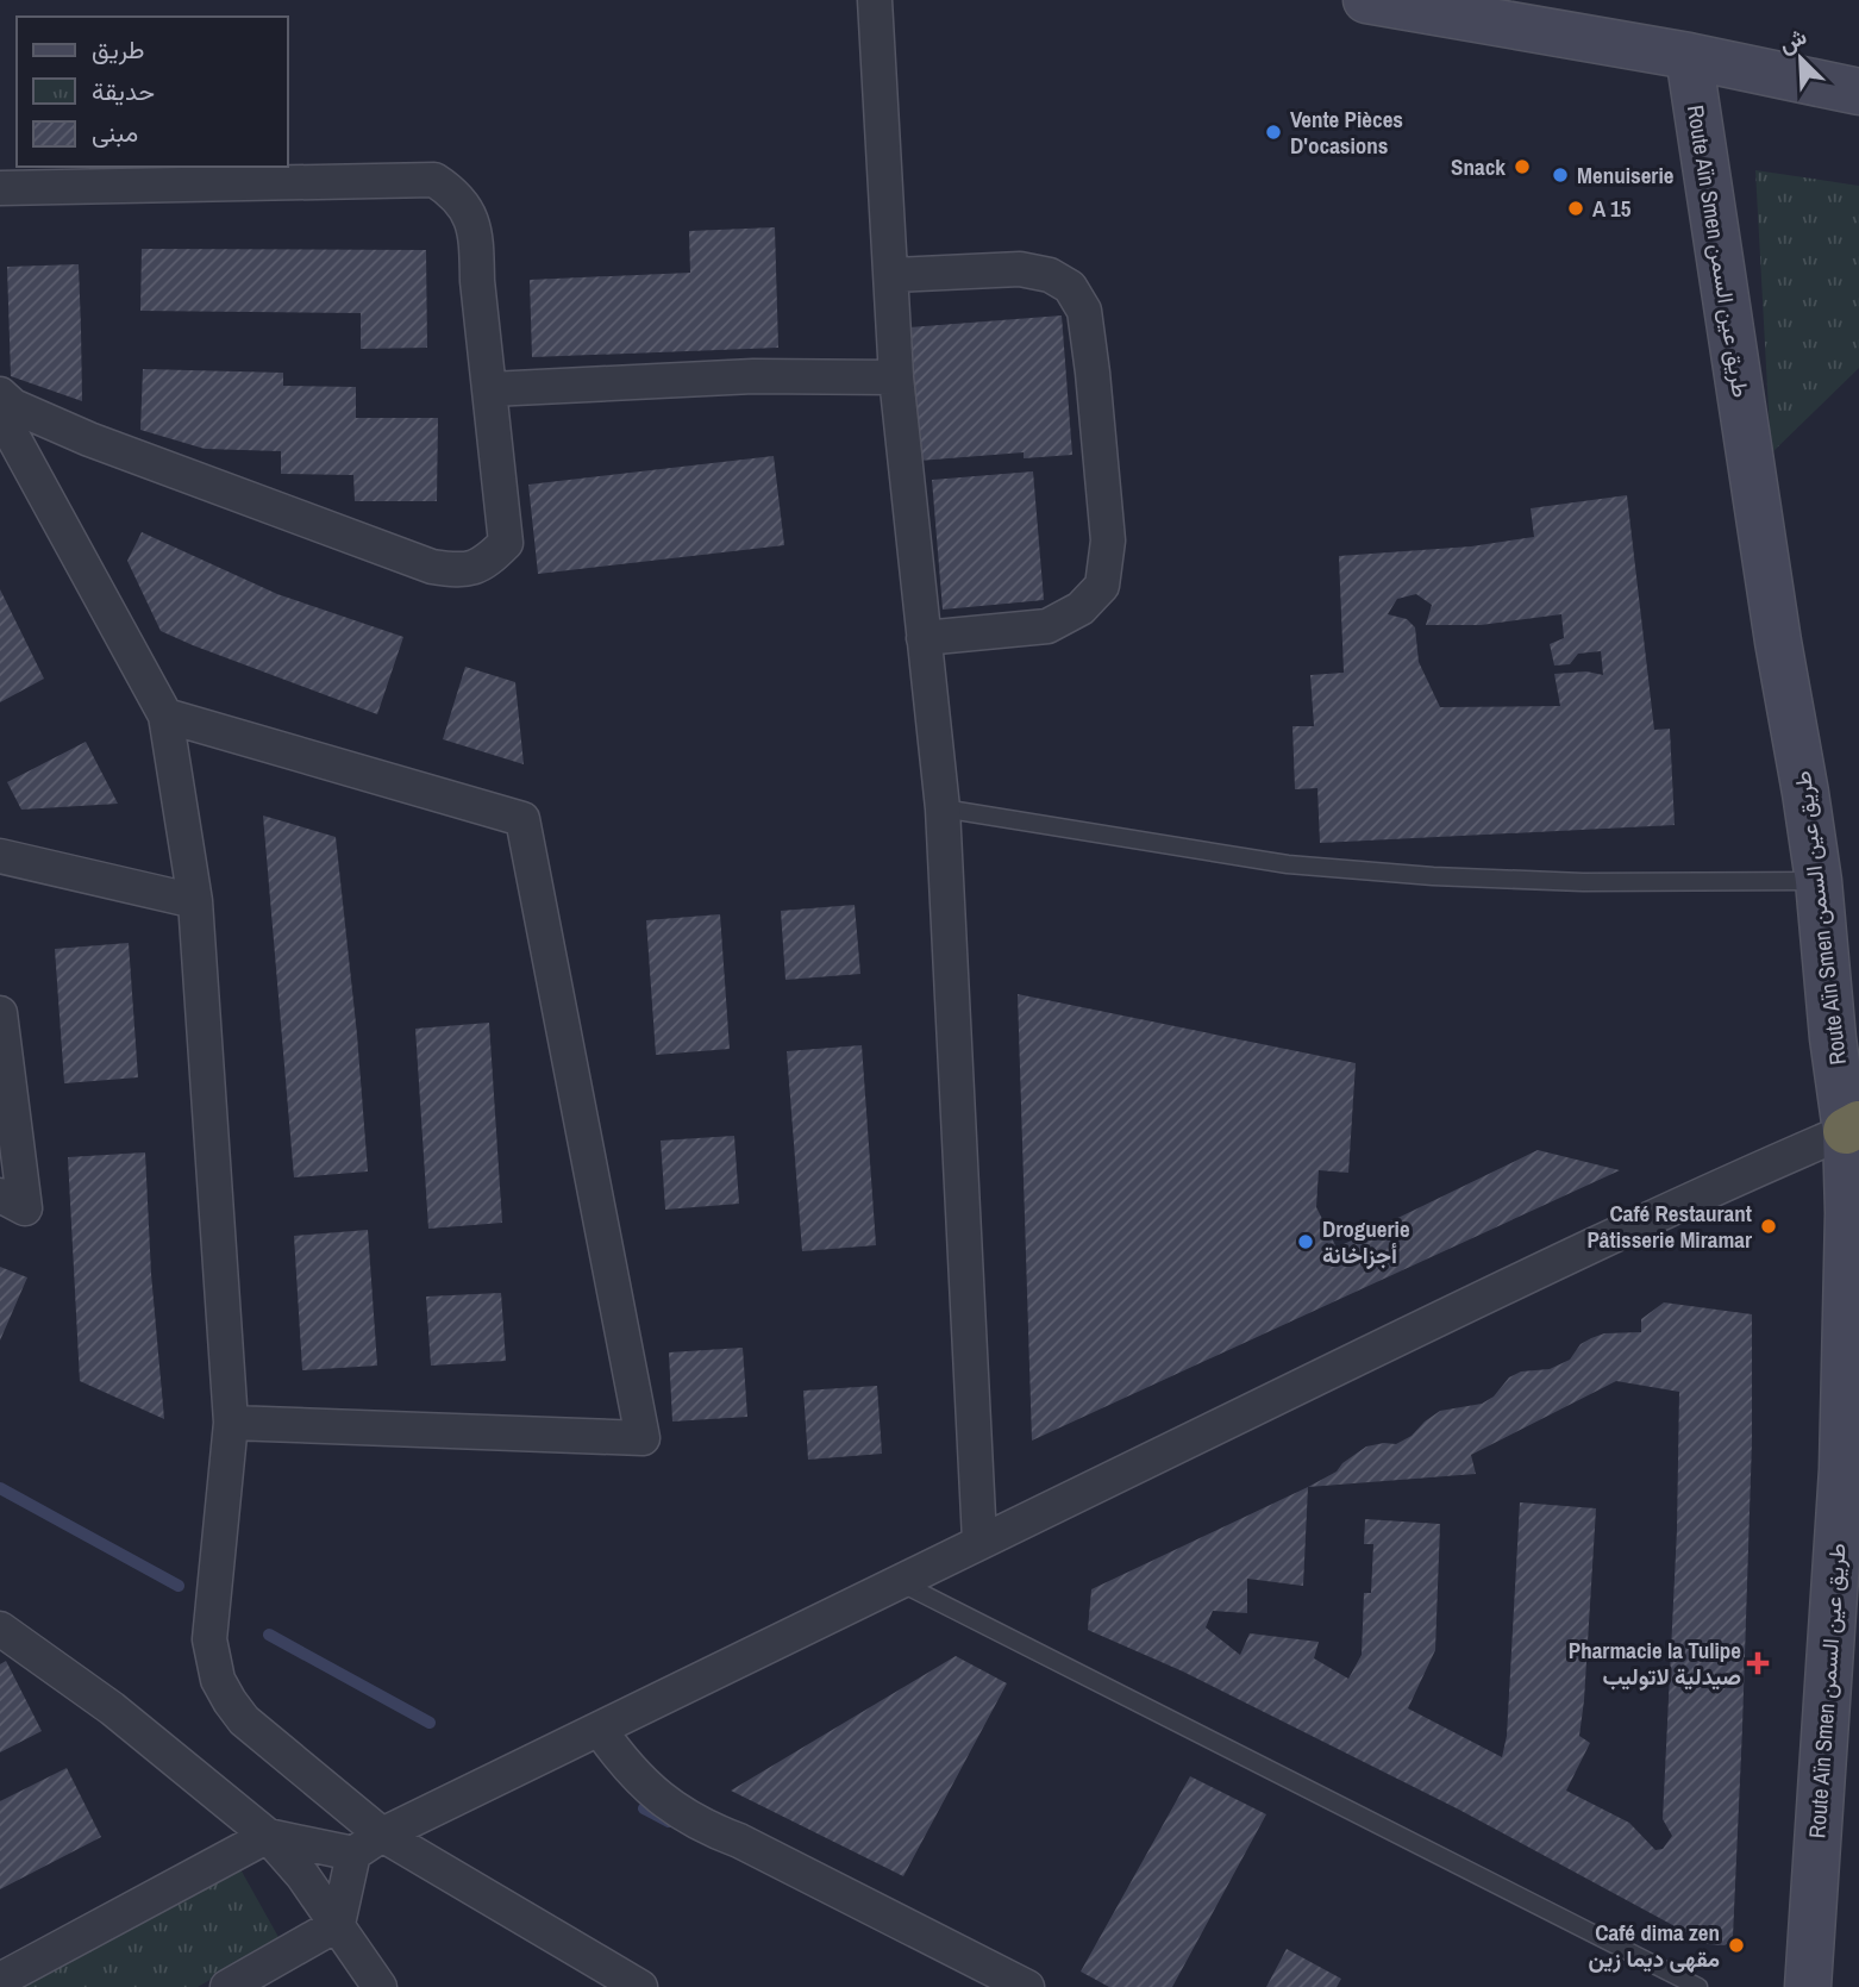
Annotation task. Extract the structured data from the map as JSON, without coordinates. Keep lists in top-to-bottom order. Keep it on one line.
{"streets":{"street":["Route Aïn Smen طريق عين السمن"]},"places":{"other":["Vente Pièces D'ocasions","Snack","Menuiserie","A 15","Café Restaurant Pâtisserie Miramar","Droguerie أجزاخانة","Café dima zen مقهى ديما زين"],"health":["Pharmacie la Tulipe صيدلية لاتوليب"]},"legend":["طريق","حديقة","مبنى"],"north":"top left"}
